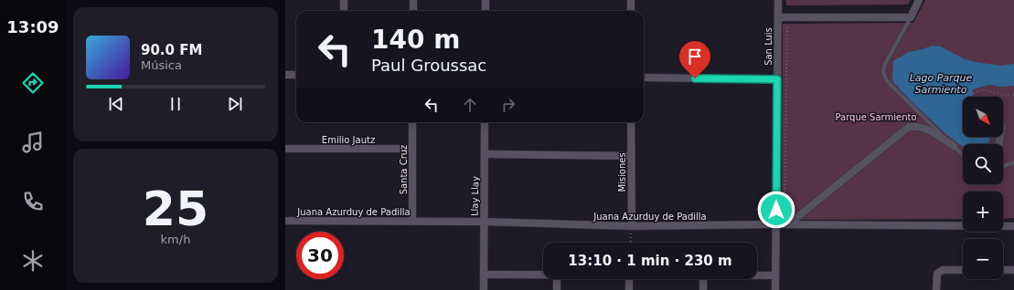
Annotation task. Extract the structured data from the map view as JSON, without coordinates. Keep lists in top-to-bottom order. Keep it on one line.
{"streets":{"street":["San Luis","Emilio Jautz","Santa Cruz","Misiones","Llay Llay","Juana Azurduy de Padilla"]},"crossings":[["San Luis","Juana Azurduy de Padilla"],["Emilio Jautz","Santa Cruz"],["Santa Cruz","Juana Azurduy de Padilla"],["Misiones","Juana Azurduy de Padilla"],["Llay Llay","Juana Azurduy de Padilla"]],"water":["Lago Parque Sarmiento"],"parks":["Parque Sarmiento"],"north":"bottom right","page":{"tabs":"13:09","turn":["140 m","Paul Groussac"],"song":["90.0 FM","Música"],"map_buttons":["+","−"],"tile":["25","km/h"],"limit":"30","trip":"13:10 · 1 min · 230 m"}}
